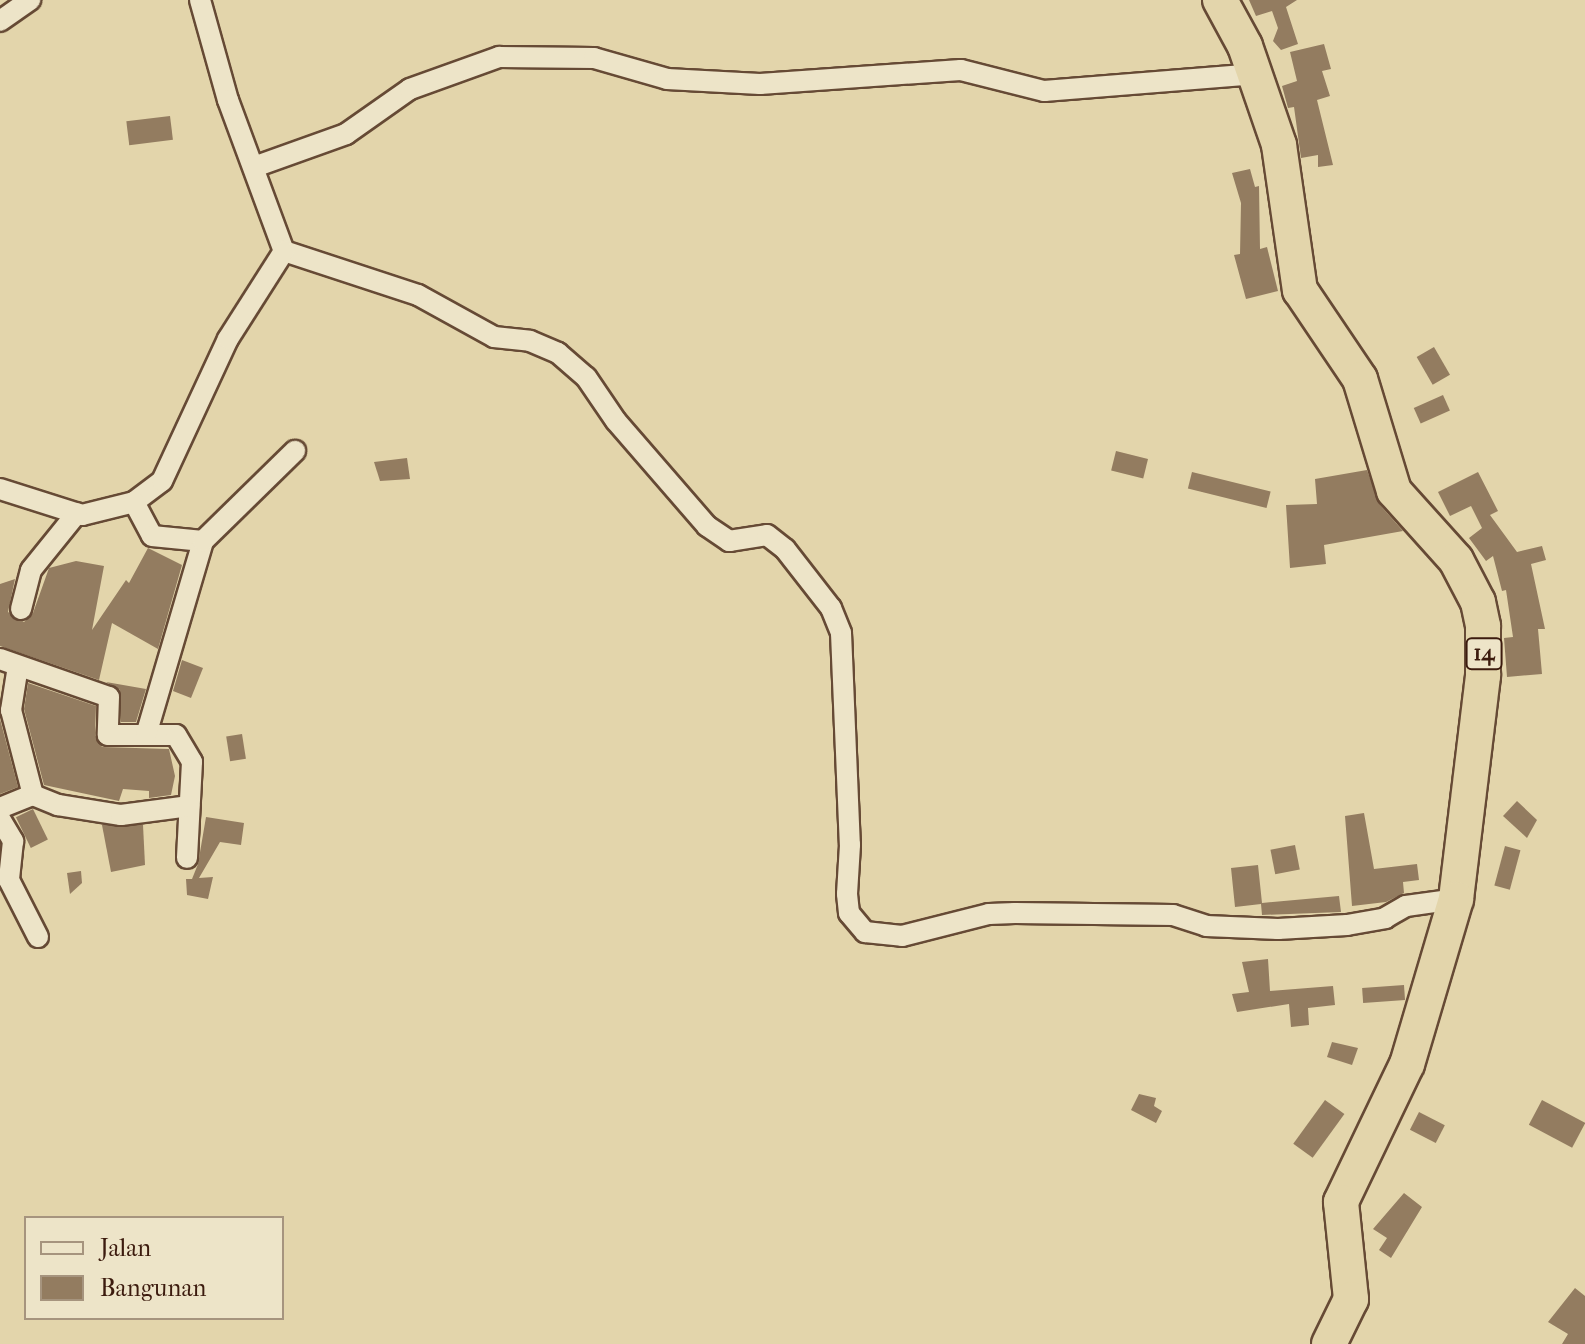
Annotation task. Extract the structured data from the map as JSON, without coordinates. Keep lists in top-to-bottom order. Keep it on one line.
{"streets":{"highway":["14"]},"legend":["Jalan","Bangunan"]}
